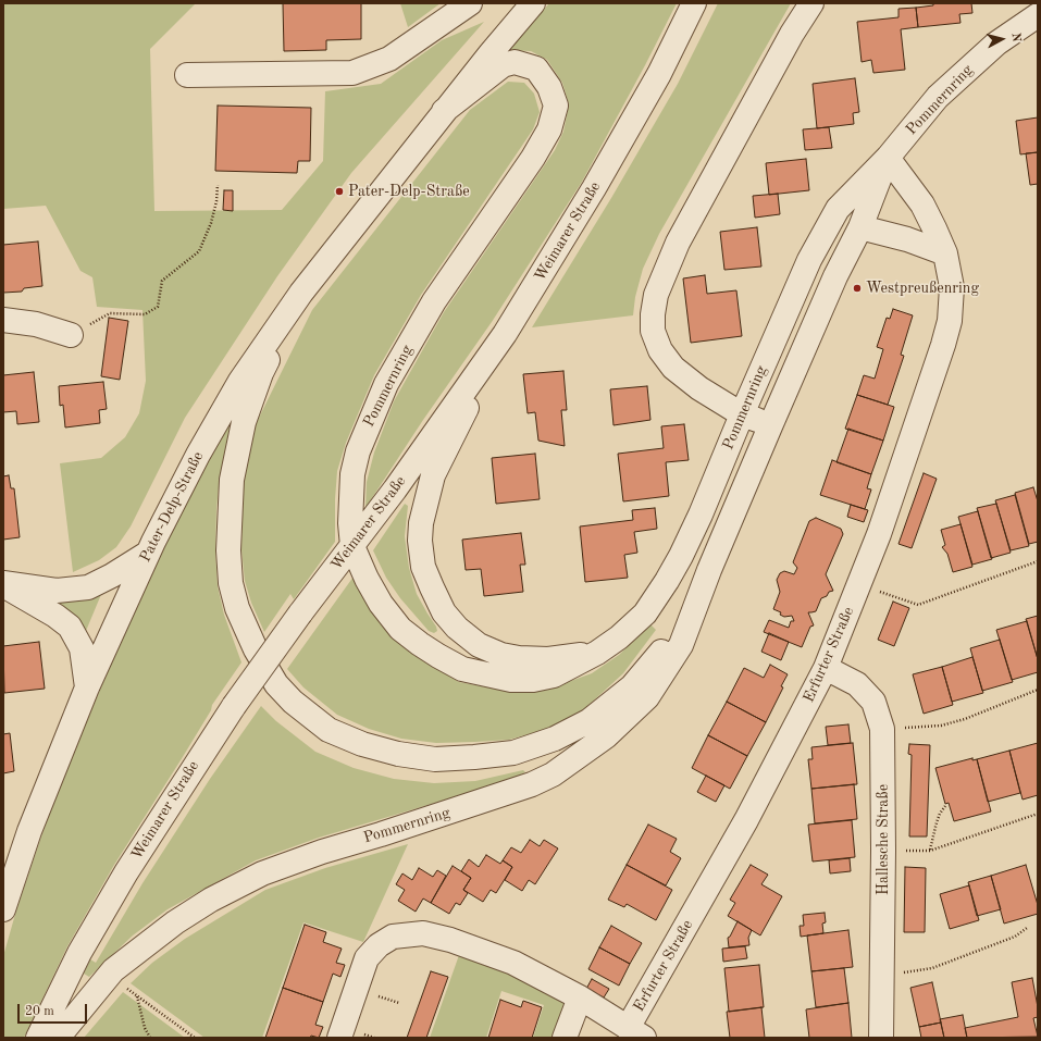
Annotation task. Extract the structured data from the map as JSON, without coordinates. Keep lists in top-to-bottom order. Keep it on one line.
{"streets":{"street":["Pommernring","Weimarer Straße","Pater-Delp-Straße","Erfurter Straße","Hallesche Straße"]},"crossings":[["Pommernring","Weimarer Straße"],["Pommernring","Pater-Delp-Straße"],["Pommernring","Erfurter Straße"],["Erfurter Straße","Hallesche Straße"]],"places":["Pater-Delp-Straße","Westpreußenring"],"scale_bar":"20 m","north":"right"}
